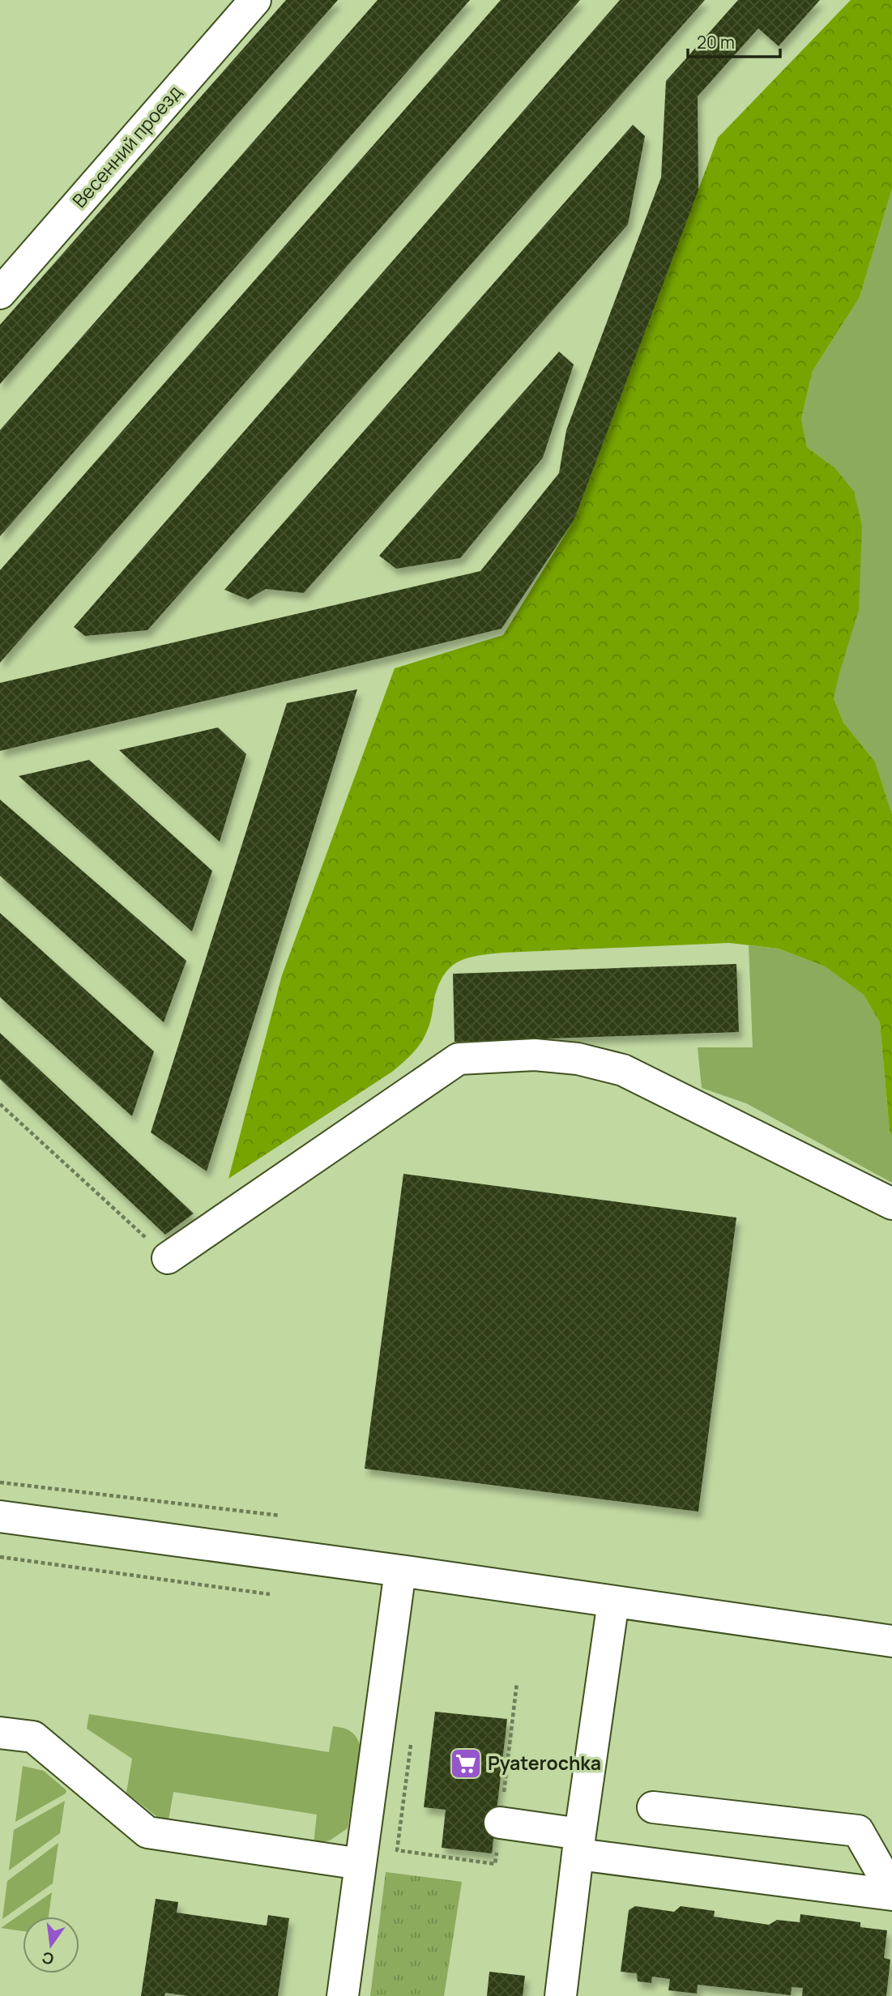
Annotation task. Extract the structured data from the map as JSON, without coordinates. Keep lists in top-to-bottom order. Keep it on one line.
{"streets":{"street":["Весенний проезд"]},"places":{"supermarket":["Pyaterochka"]},"scale_bar":"20 m","north":"bottom"}
